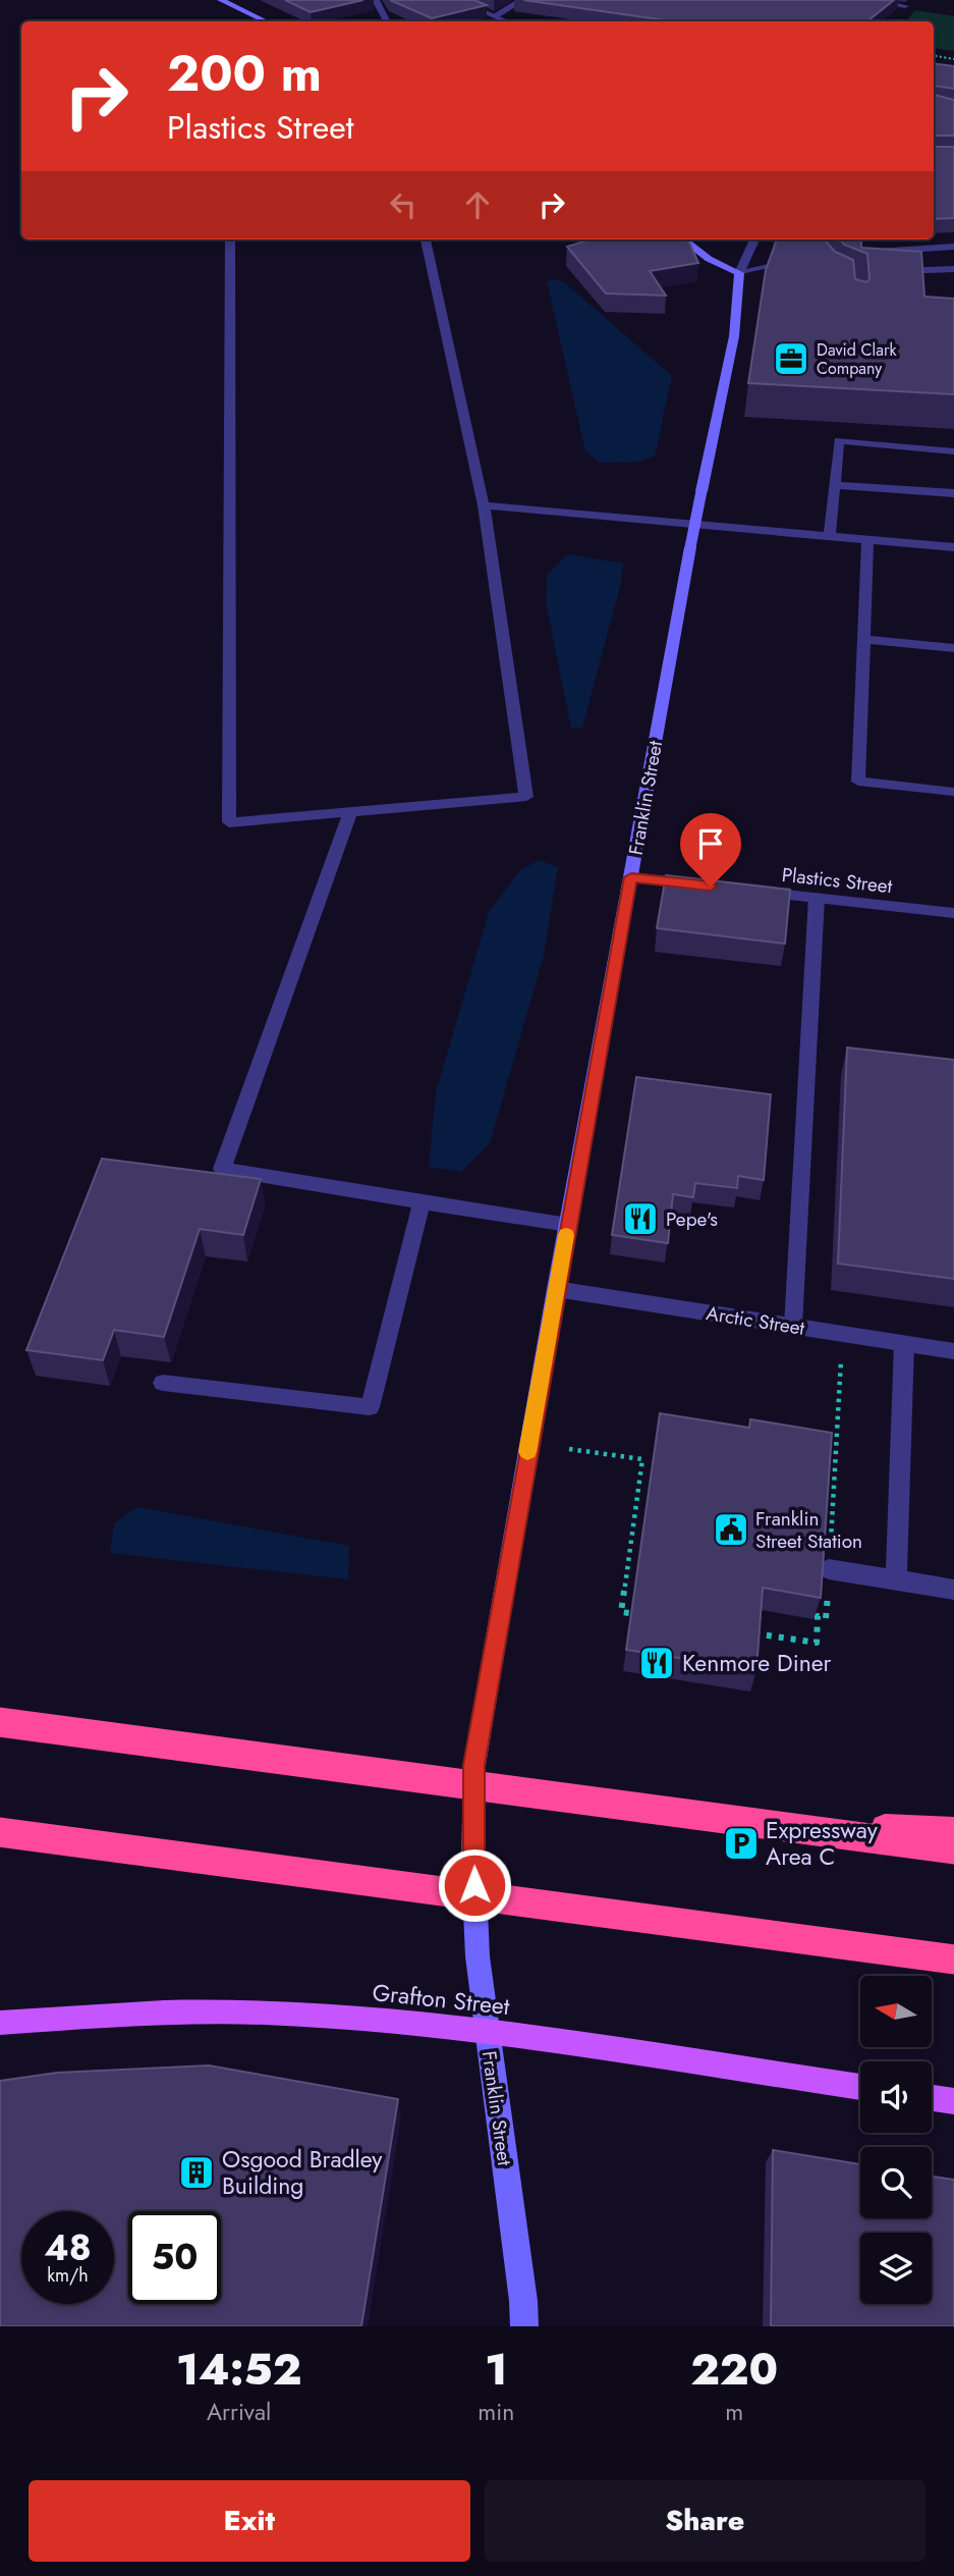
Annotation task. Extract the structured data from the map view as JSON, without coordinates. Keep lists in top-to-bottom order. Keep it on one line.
{"streets":{"main road":["Franklin Street","Grafton Street"],"street":["Plastics Street","Arctic Street"]},"crossings":[["Franklin Street","Arctic Street"],["Franklin Street","Grafton Street"]],"places":{"office":["David Clark Company"],"restaurant":["Pepe's","Kenmore Diner"],"public building":["Franklin Street Station"],"parking":["Expressway Area C"],"building":["Osgood Bradley Building"]},"north":"left","page":{"turn":["200 m","Plastics Street"],"speed":"48 km/h","limit":"50","eta":["14:52","Arrival","1","min","220","m"],"buttons":["Exit","Share"]}}
